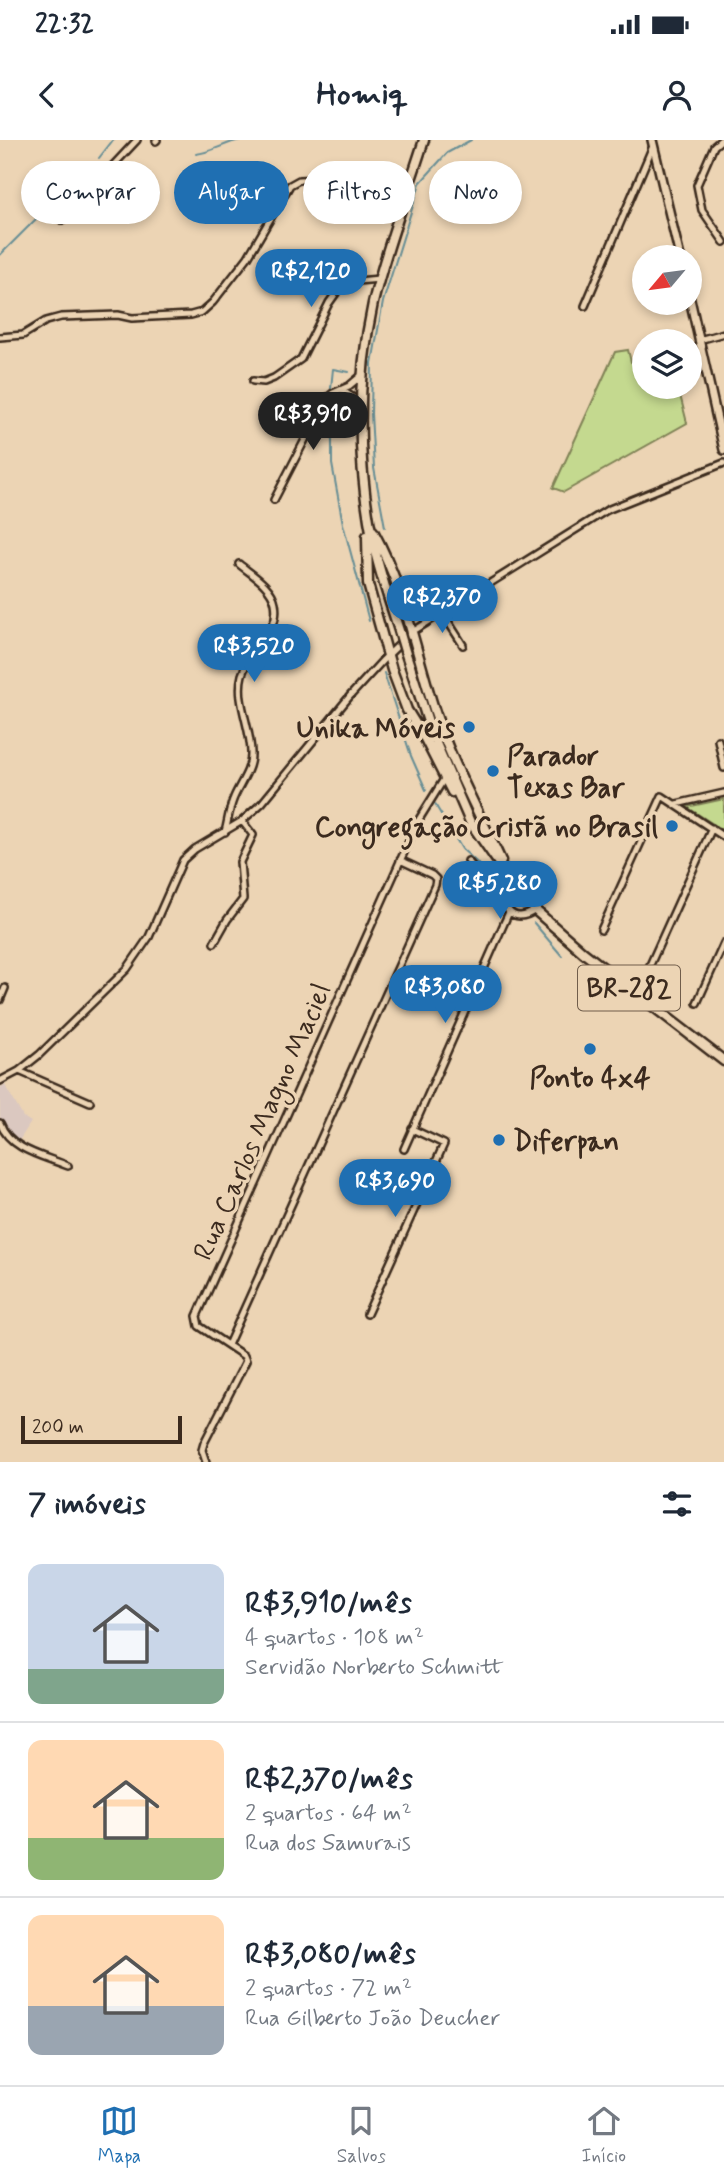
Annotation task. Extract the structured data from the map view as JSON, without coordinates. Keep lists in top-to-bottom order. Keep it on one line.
{"streets":{"highway":["BR-282"],"street":["Rua Carlos Magno Maciel"]},"places":["Unika Móveis","Parador Texas Bar","Congregação Cristã no Brasil","Ponto 4x4","Diferpan"],"scale_bar":"200 m","north":"bottom left","page":{"status":"22:32","header":"Homiq","chip":["Comprar","Alugar","Filtros","Novo"],"price":["R$2,120","R$3,910","R$2,370","R$3,520","R$5,280","R$3,080","R$3,690"],"scale":"200 m","heading":"7 imóveis","list":[{"name":"R$3,910/mês","note":"4 quartos · 108 m² · Servidão Norberto Schmitt"},{"name":"R$2,370/mês","note":"2 quartos · 64 m² · Rua dos Samurais"},{"name":"R$3,080/mês","note":"2 quartos · 72 m² · Rua Gilberto João Deucher"}],"tabs":["Mapa","Salvos","Início"]}}
